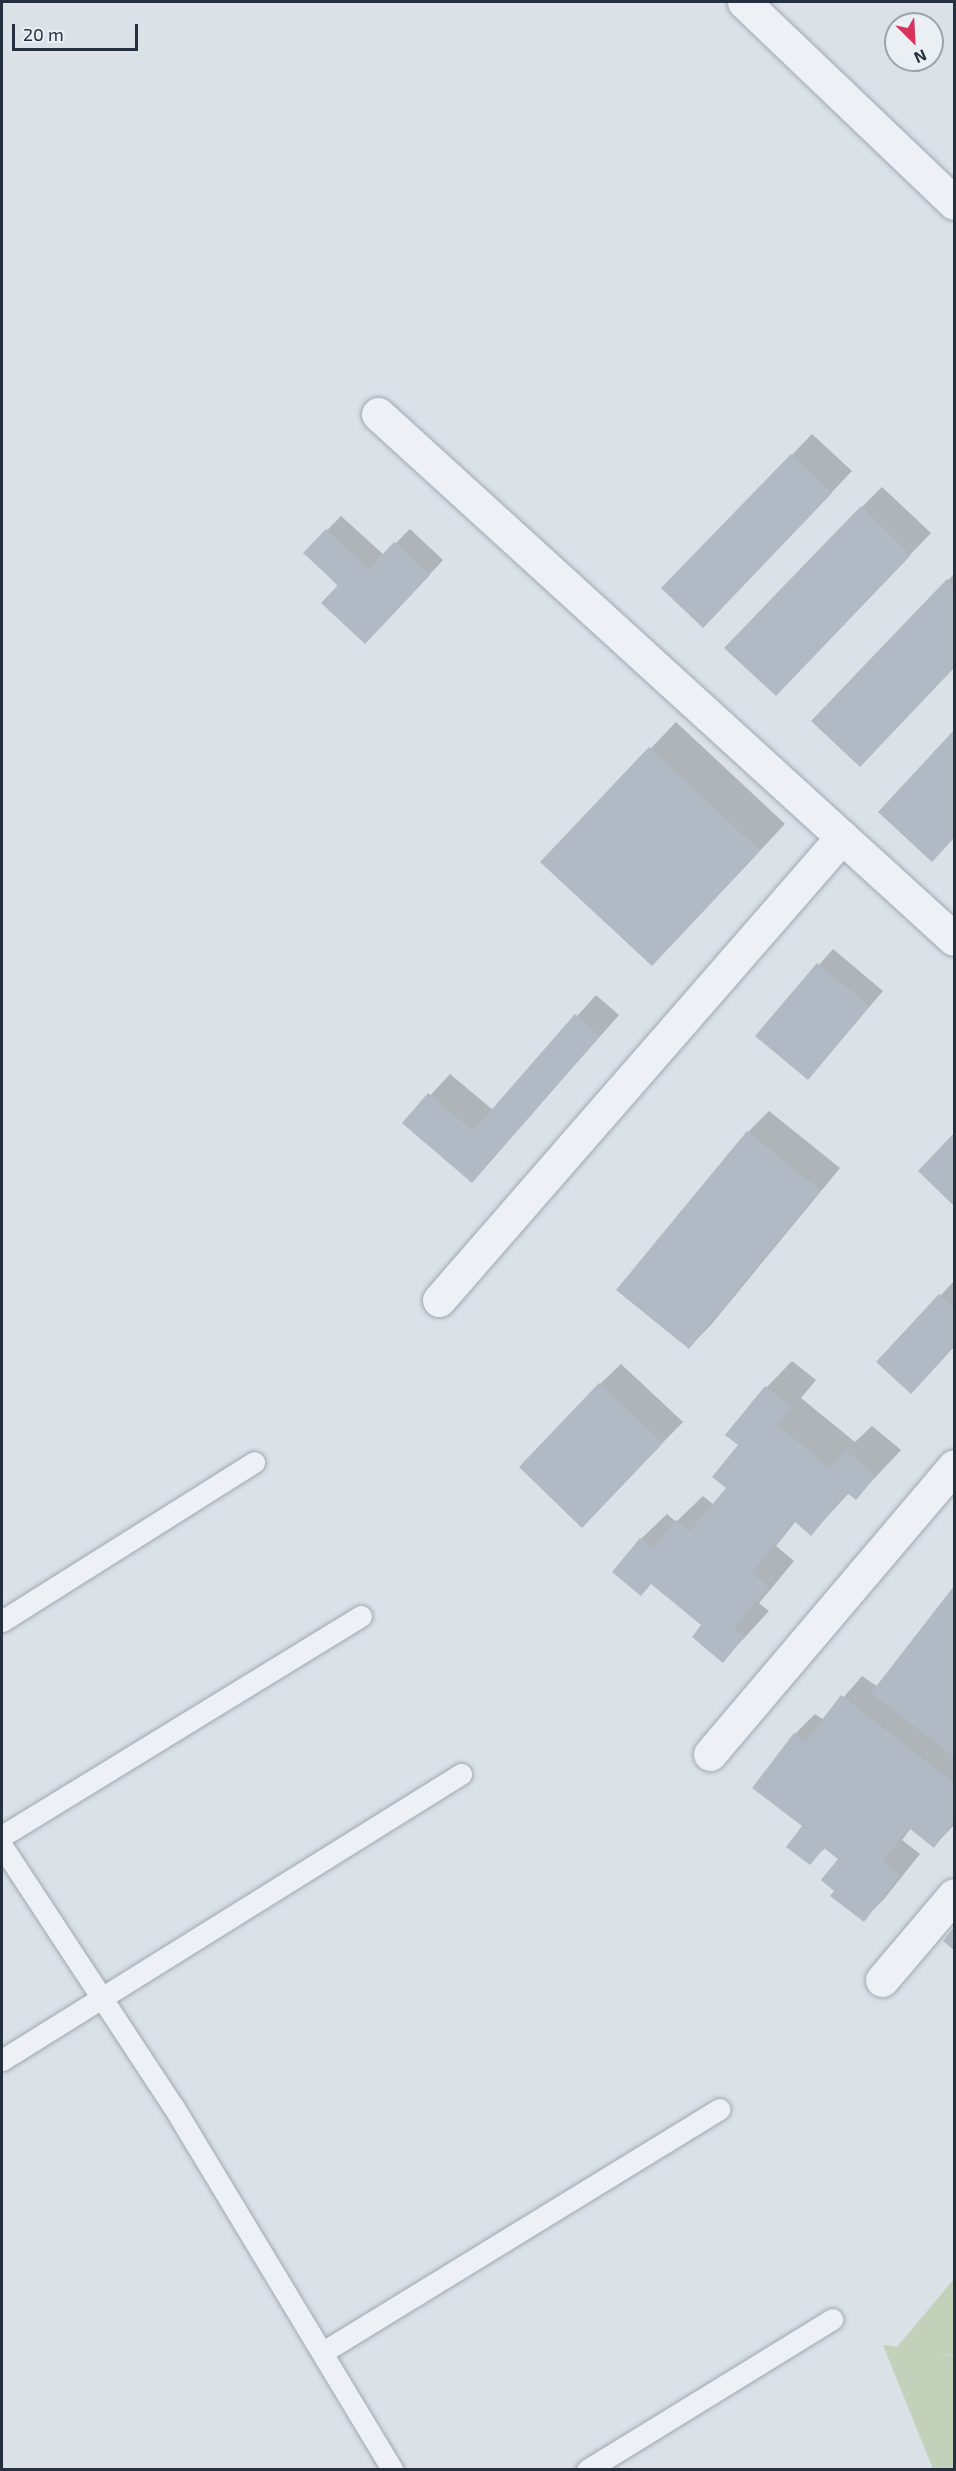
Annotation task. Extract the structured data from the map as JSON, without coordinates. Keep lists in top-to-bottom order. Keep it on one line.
{"scale_bar":"20 m","north":"bottom right"}
